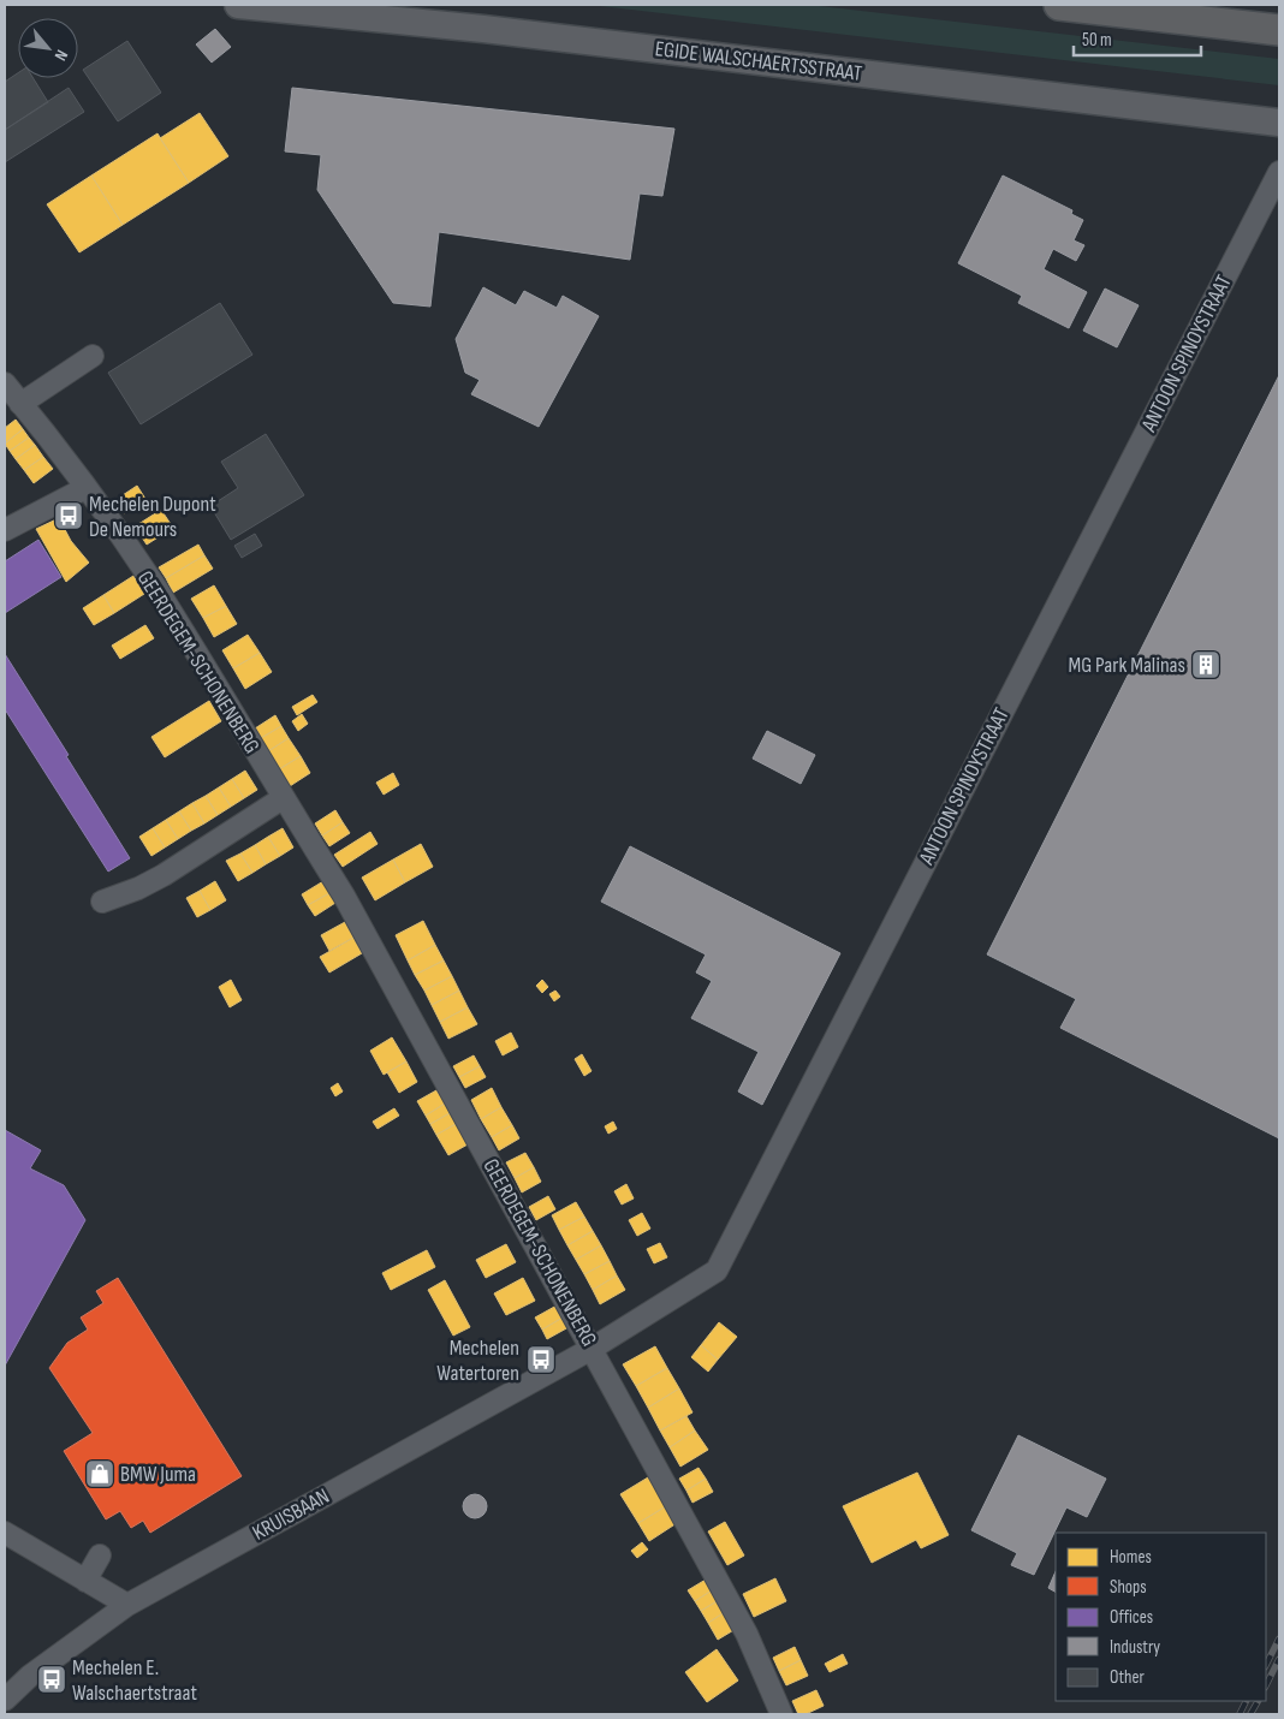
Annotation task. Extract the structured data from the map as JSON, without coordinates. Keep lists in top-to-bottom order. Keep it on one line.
{"streets":{"main road":["EGIDE WALSCHAERTSSTRAAT"],"street":["ANTOON SPINOYSTRAAT","GEERDEGEM-SCHONENBERG","KRUISBAAN"]},"crossings":[["ANTOON SPINOYSTRAAT","GEERDEGEM-SCHONENBERG"],["ANTOON SPINOYSTRAAT","KRUISBAAN"],["GEERDEGEM-SCHONENBERG","KRUISBAAN"]],"places":{"bus stop":["Mechelen Dupont De Nemours","Mechelen Watertoren","Mechelen E. Walschaertstraat"],"building":["MG Park Malinas"],"shop":["BMW Juma"]},"legend":["Homes","Shops","Offices","Industry","Other"],"scale_bar":"50 m","north":"bottom right"}
